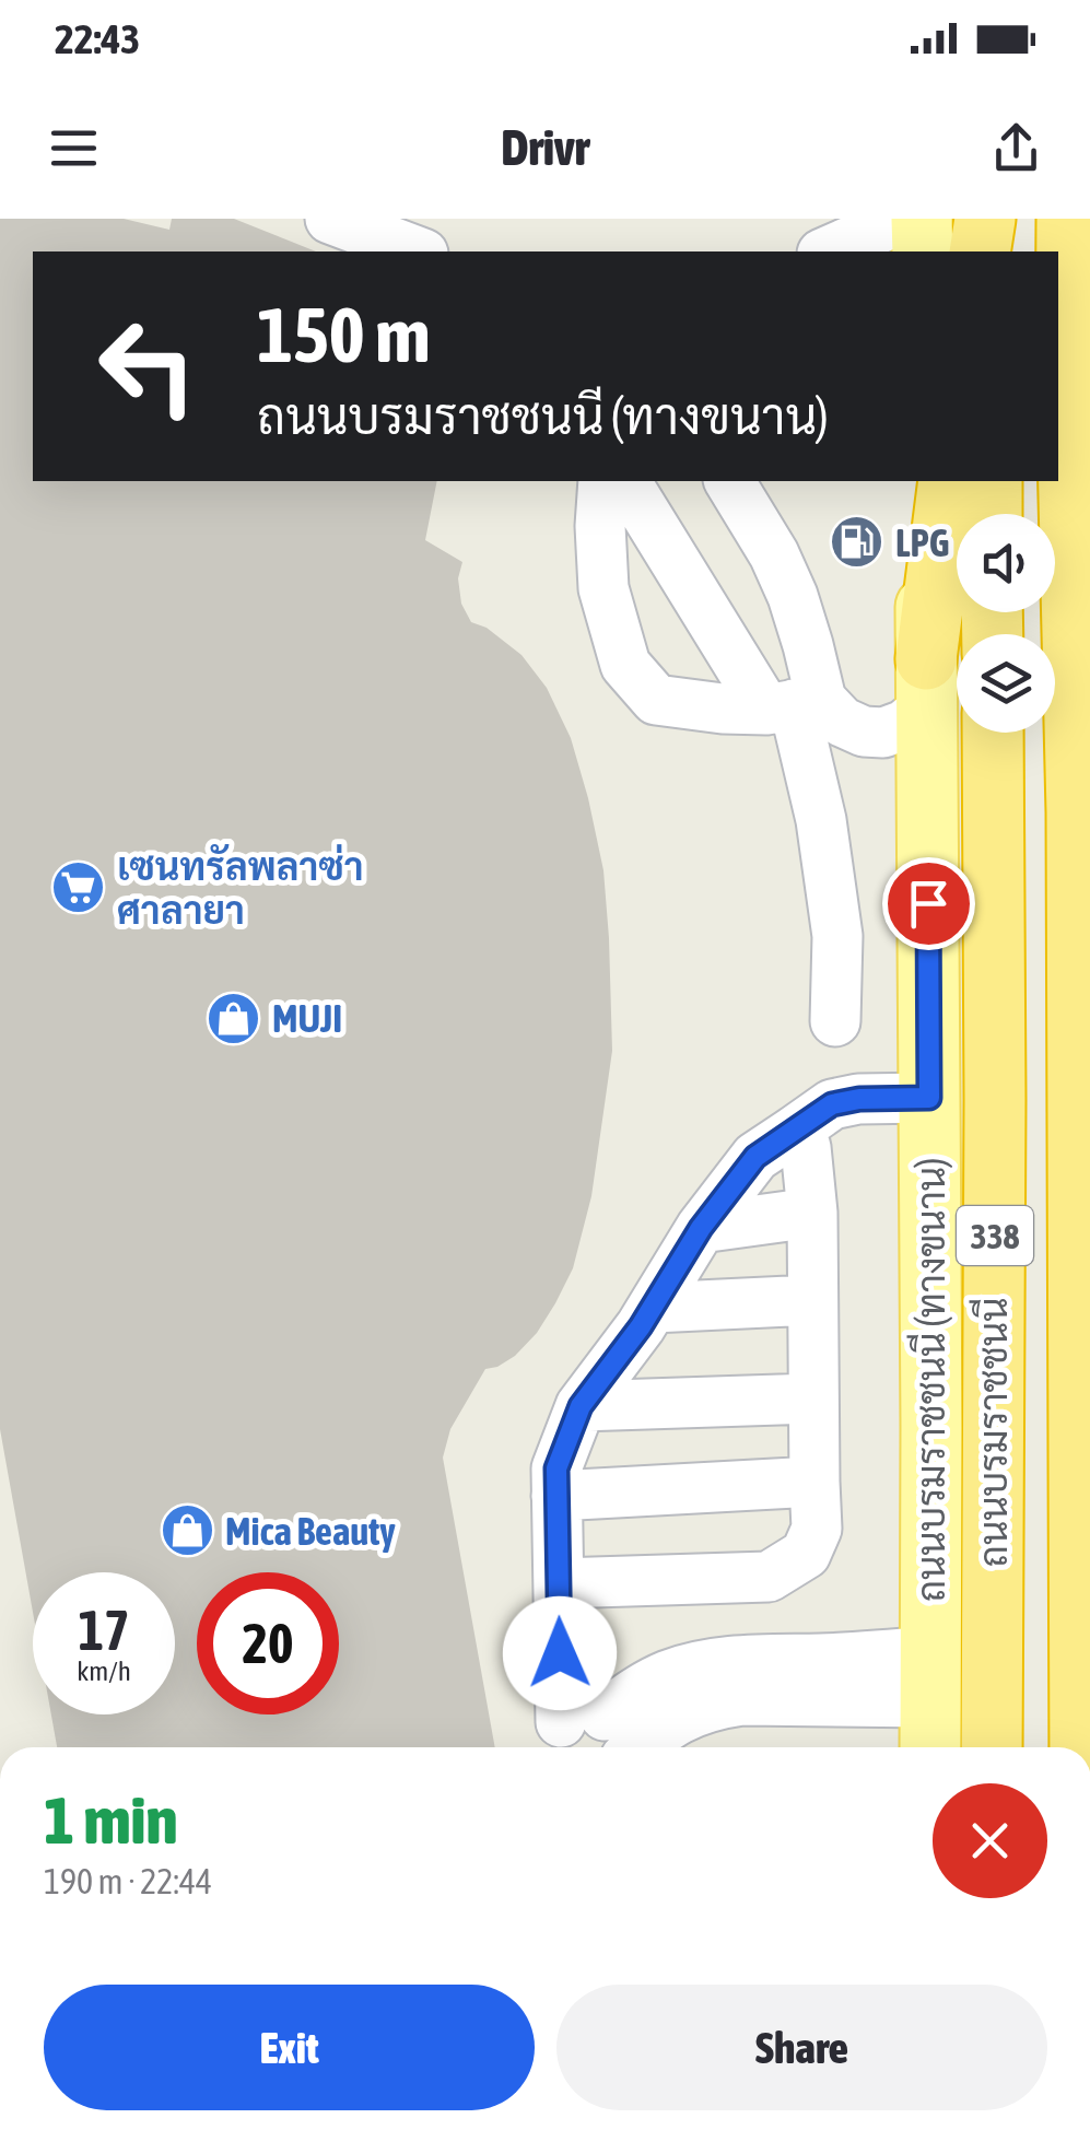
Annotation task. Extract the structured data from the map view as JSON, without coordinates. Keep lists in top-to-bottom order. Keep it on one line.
{"streets":{"highway":["338","ถนนบรมราชชนนี"],"main road":["ถนนบรมราชชนนี (ทางขนาน)"]},"places":{"fuel station":["LPG"],"supermarket":["เซนทรัลพลาซ่า ศาลายา"],"shop":["MUJI","Mica Beauty"]},"page":{"status":"22:43","header":"Drivr","turn":["150 m","ถนนบรมราชชนนี (ทางขนาน)"],"speed":"17 km/h","limit":"20","heading":["1 min","190 m · 22:44"],"buttons":["Exit","Share"]}}
